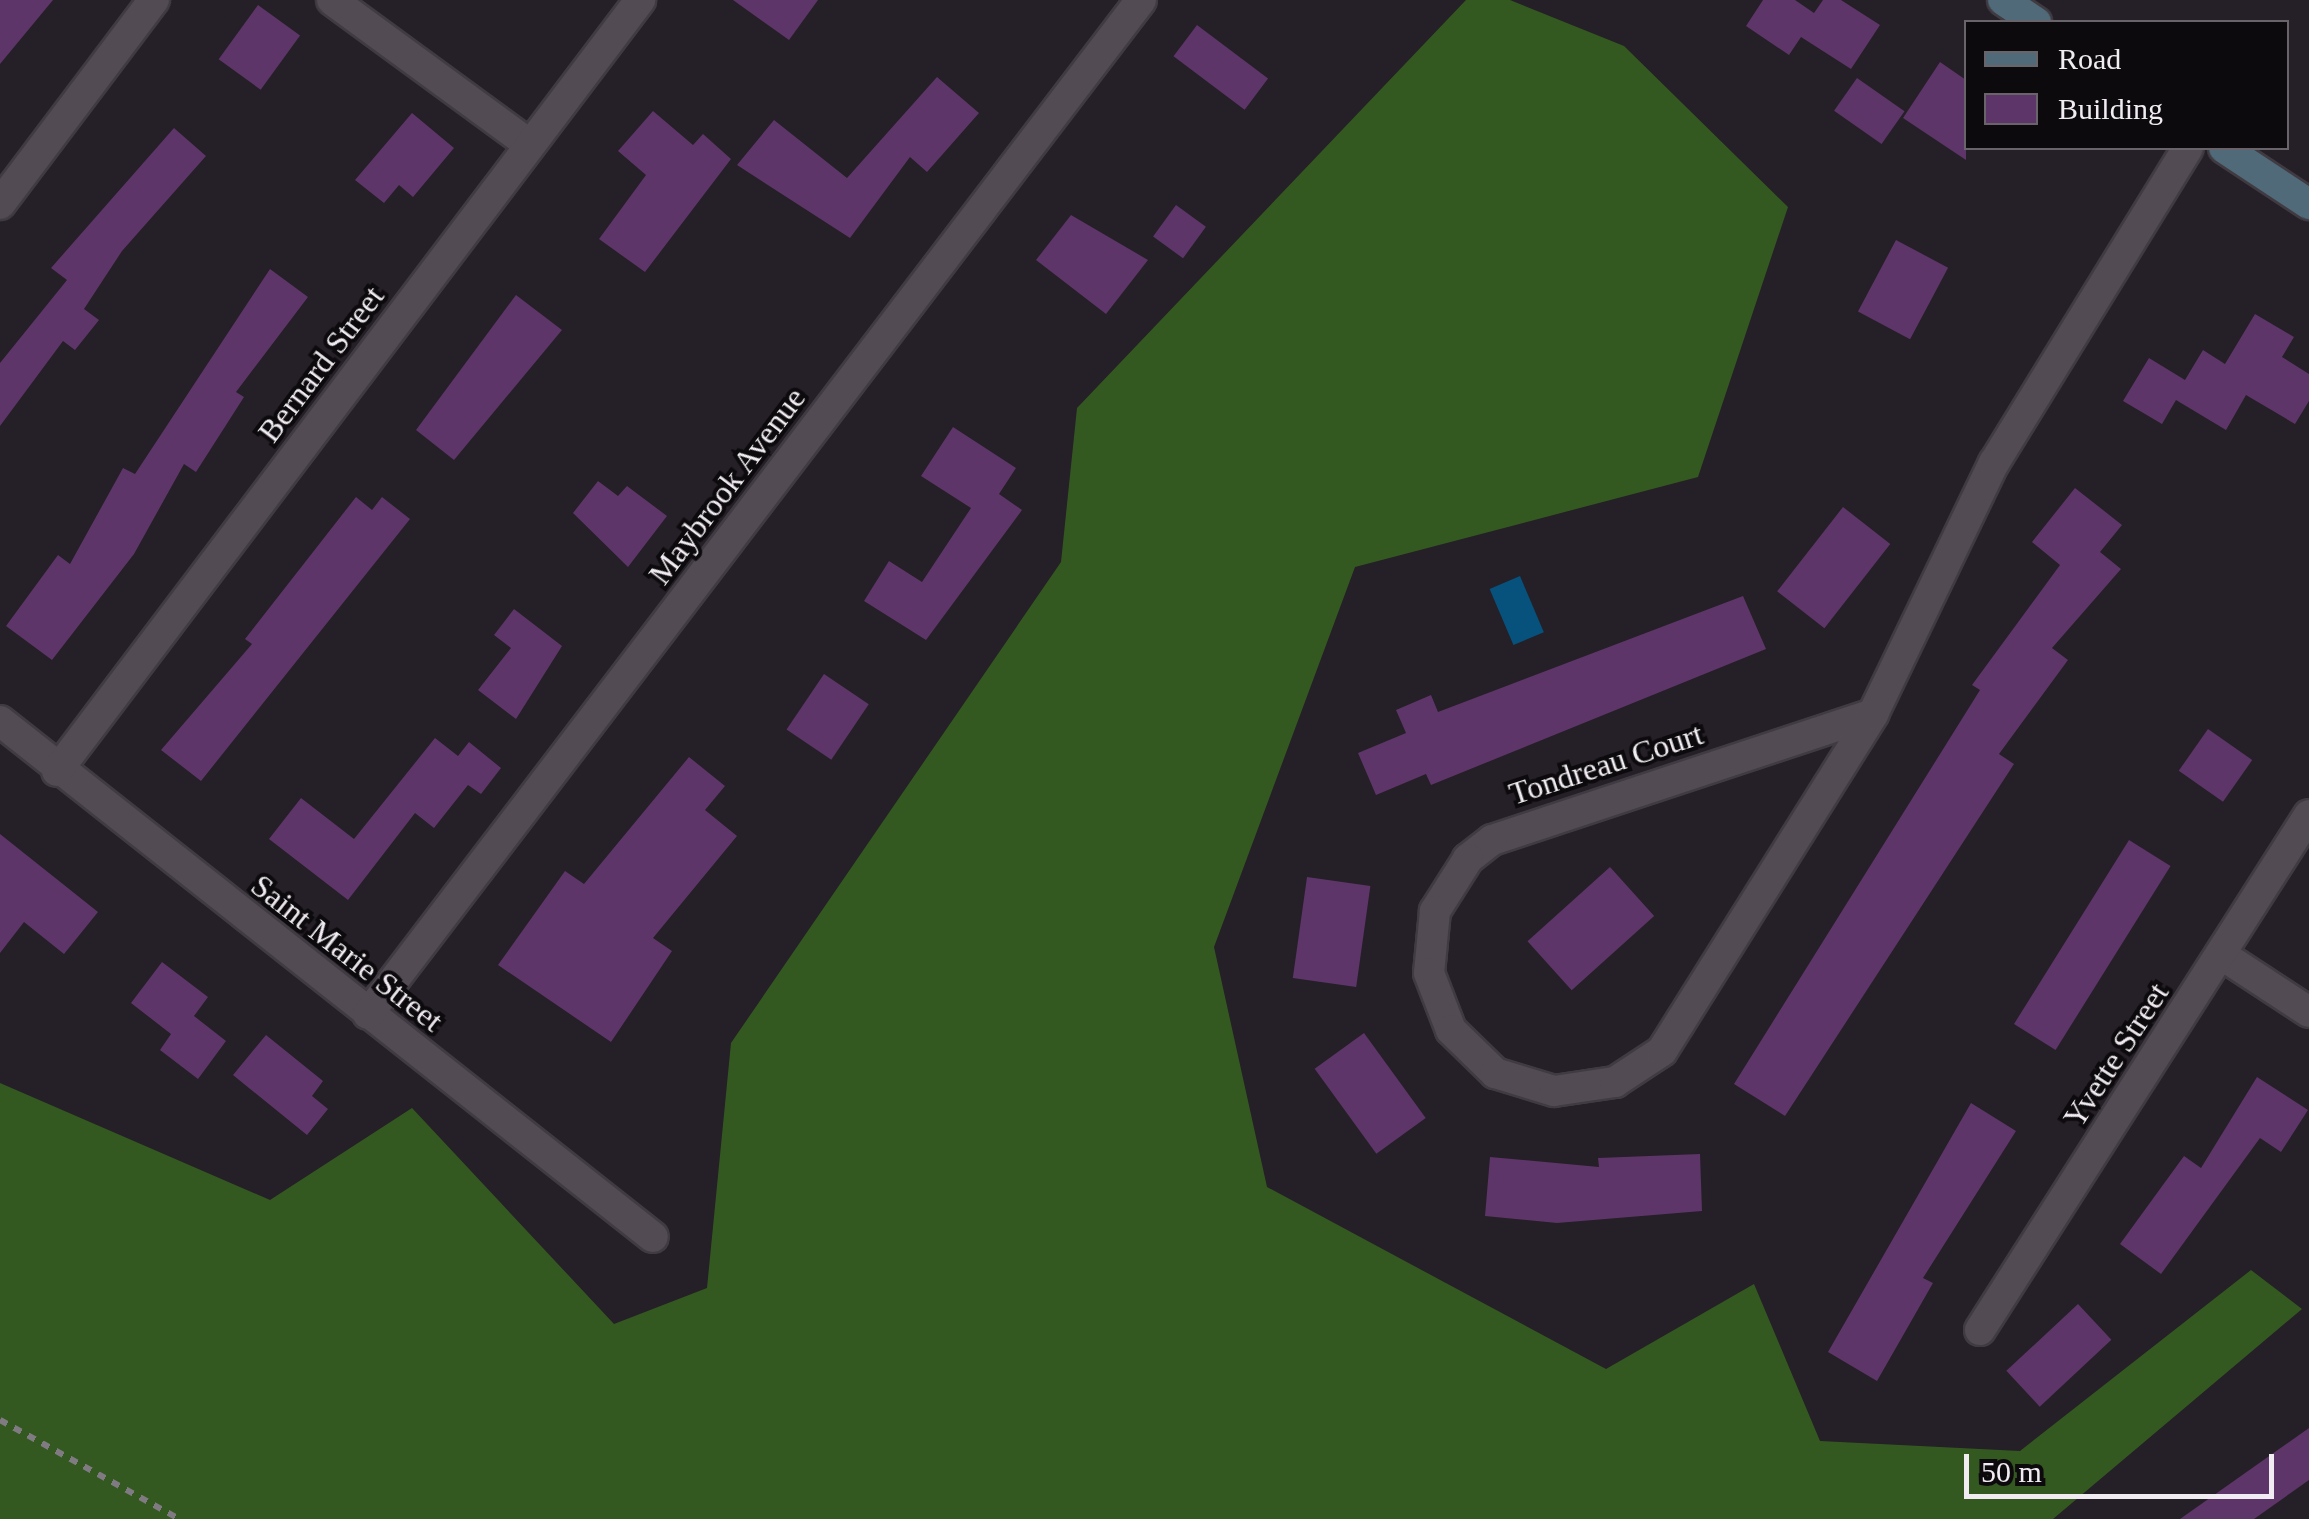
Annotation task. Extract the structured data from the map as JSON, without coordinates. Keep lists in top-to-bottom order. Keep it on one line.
{"streets":{"street":["Bernard Street","Maybrook Avenue","Tondreau Court","Saint Marie Street","Yvette Street"]},"crossings":[["Bernard Street","Saint Marie Street"],["Maybrook Avenue","Saint Marie Street"]],"legend":["Road","Building"],"scale_bar":"50 m"}
